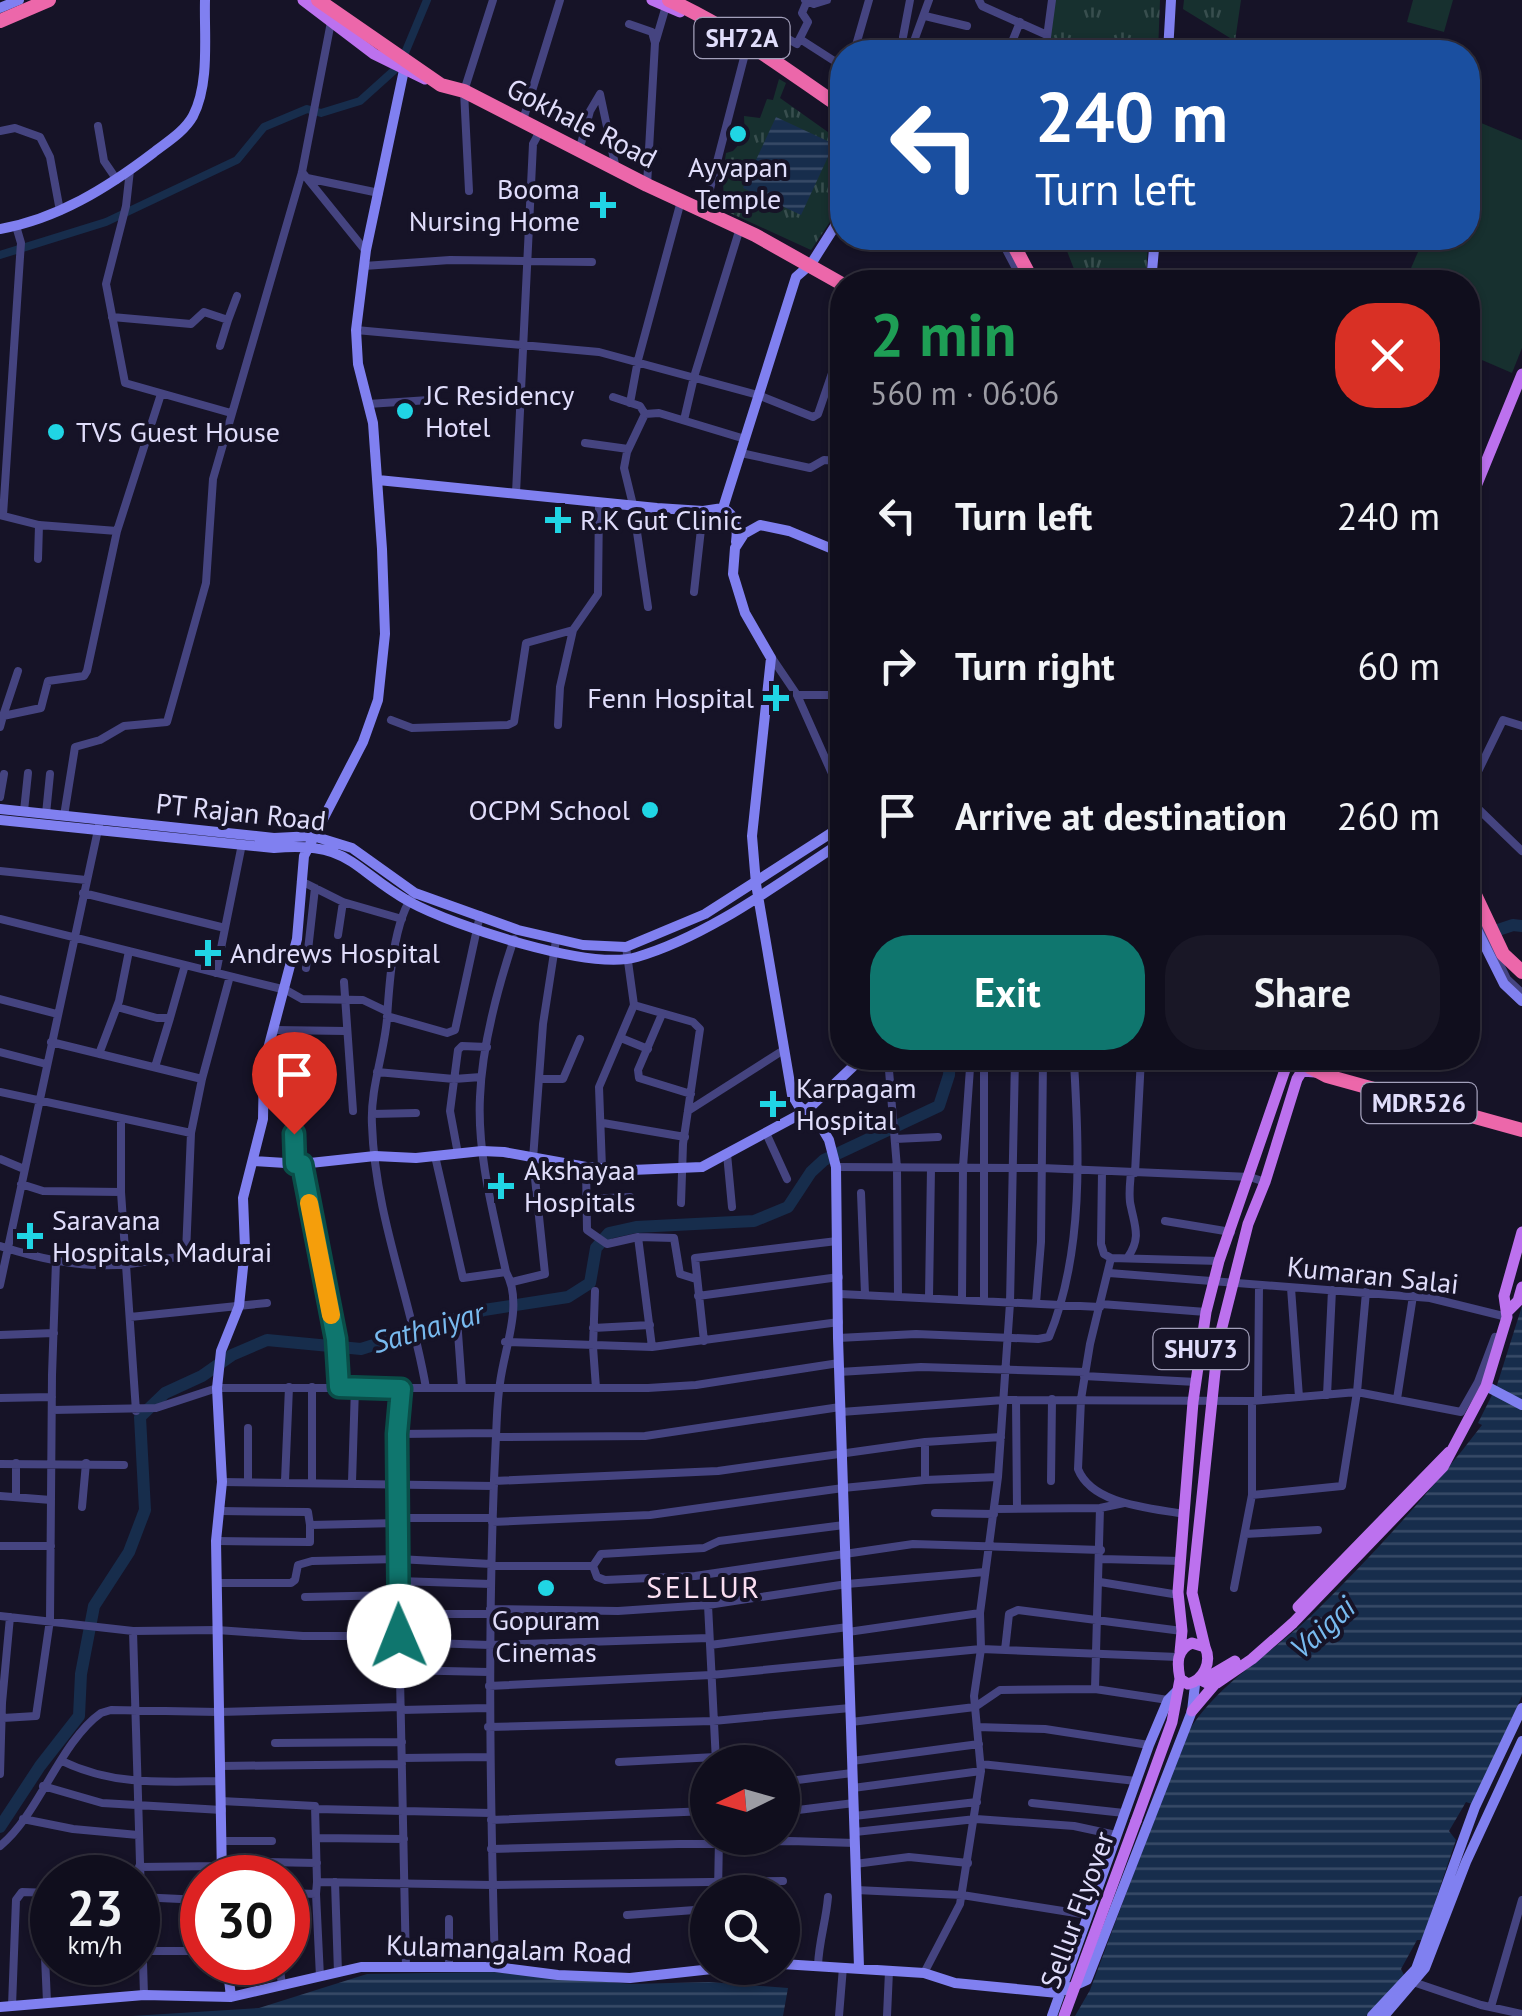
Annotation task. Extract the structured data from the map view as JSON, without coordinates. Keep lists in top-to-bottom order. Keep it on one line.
{"streets":{"highway":["SH72A","Gokhale Road","MDR526"],"main road":["SHU73","Sellur Flyover"],"street":["PT Rajan Road","Kumaran Salai","Kulamangalam Road"]},"crossings":[["MDR526","SHU73"],["Kumaran Salai","SHU73"],["SHU73","Sellur Flyover"]],"districts":["SELLUR"],"water":["Sathaiyar","Vaigai"],"places":{"other":["Ayyapan Temple","JC Residency Hotel","TVS Guest House","OCPM School","Gopuram Cinemas"],"health":["Booma Nursing Home","R.K Gut Clinic","Fenn Hospital","Andrews Hospital","Karpagam Hospital","Akshayaa Hospitals","Saravana Hospitals, Madurai"]},"north":"left","page":{"turn":["240 m","Turn left"],"heading":["2 min","560 m · 06:06"],"list":[{"name":"Turn left","value":"240 m"},{"name":"Turn right","value":"60 m"},{"name":"Arrive at destination","value":"260 m"}],"buttons":["Exit","Share"],"speed":"23 km/h","limit":"30"}}
